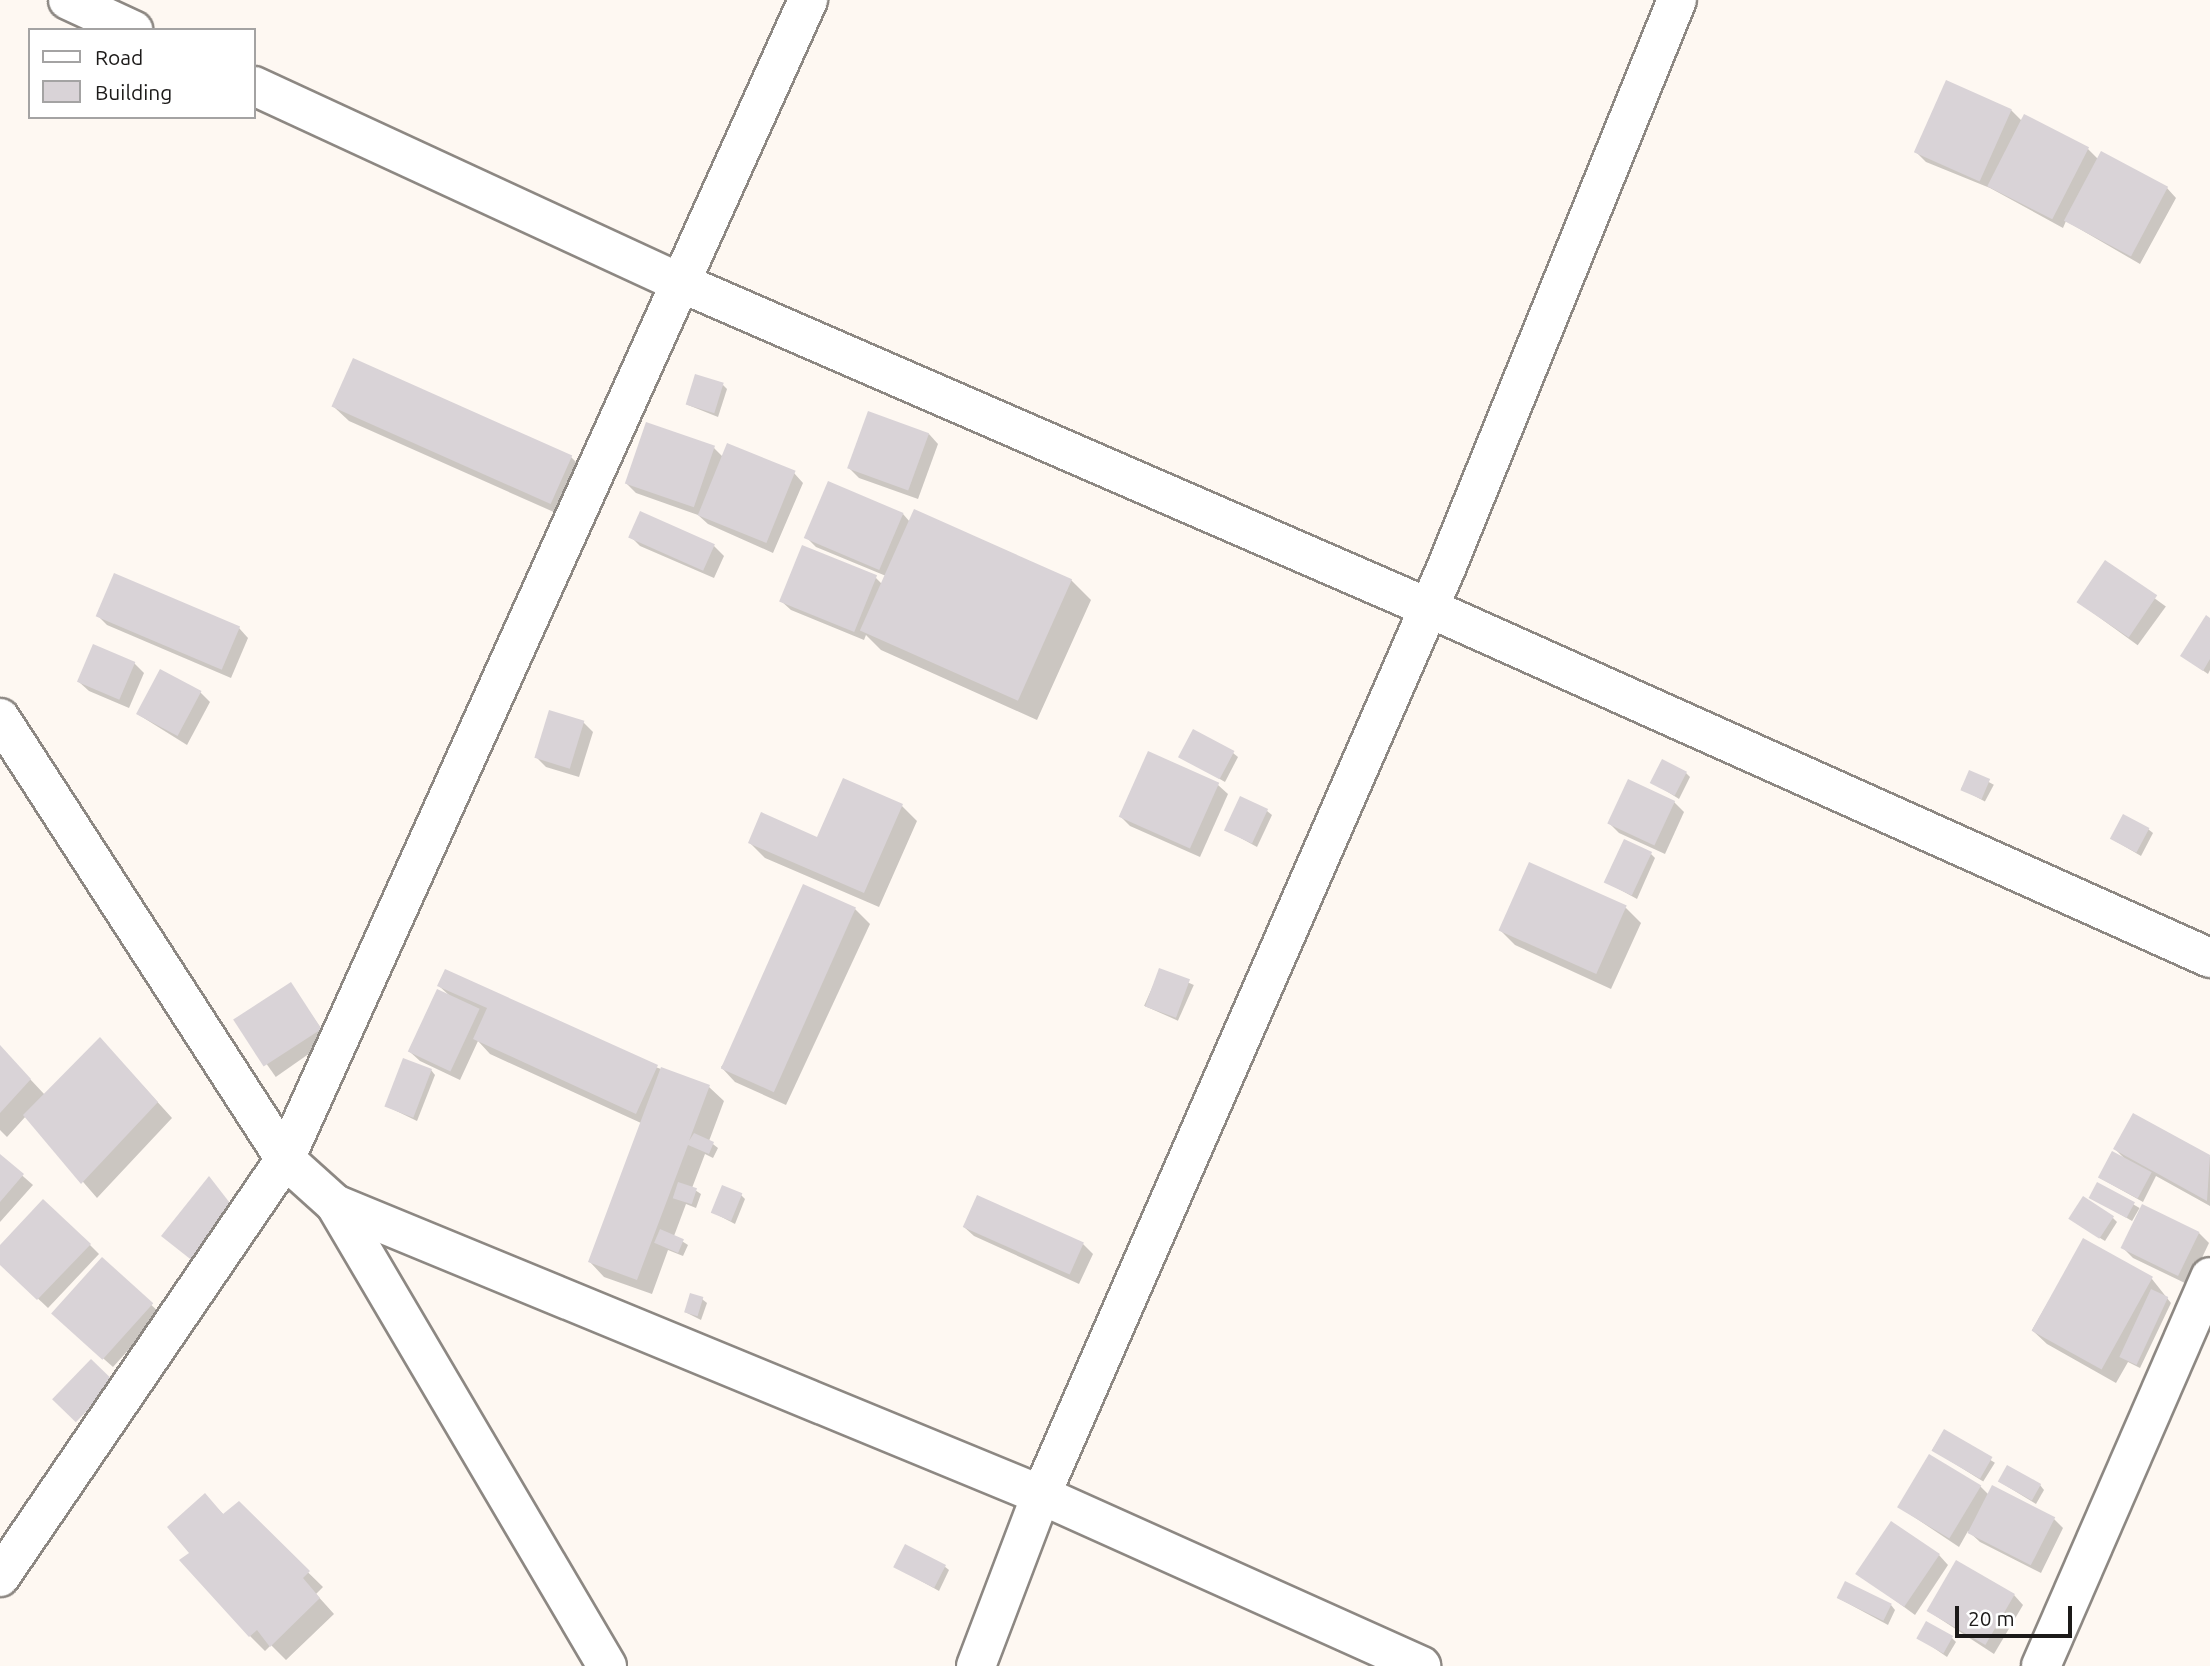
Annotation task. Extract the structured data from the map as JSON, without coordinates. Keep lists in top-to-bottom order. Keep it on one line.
{"legend":["Road","Building"],"scale_bar":"20 m"}
